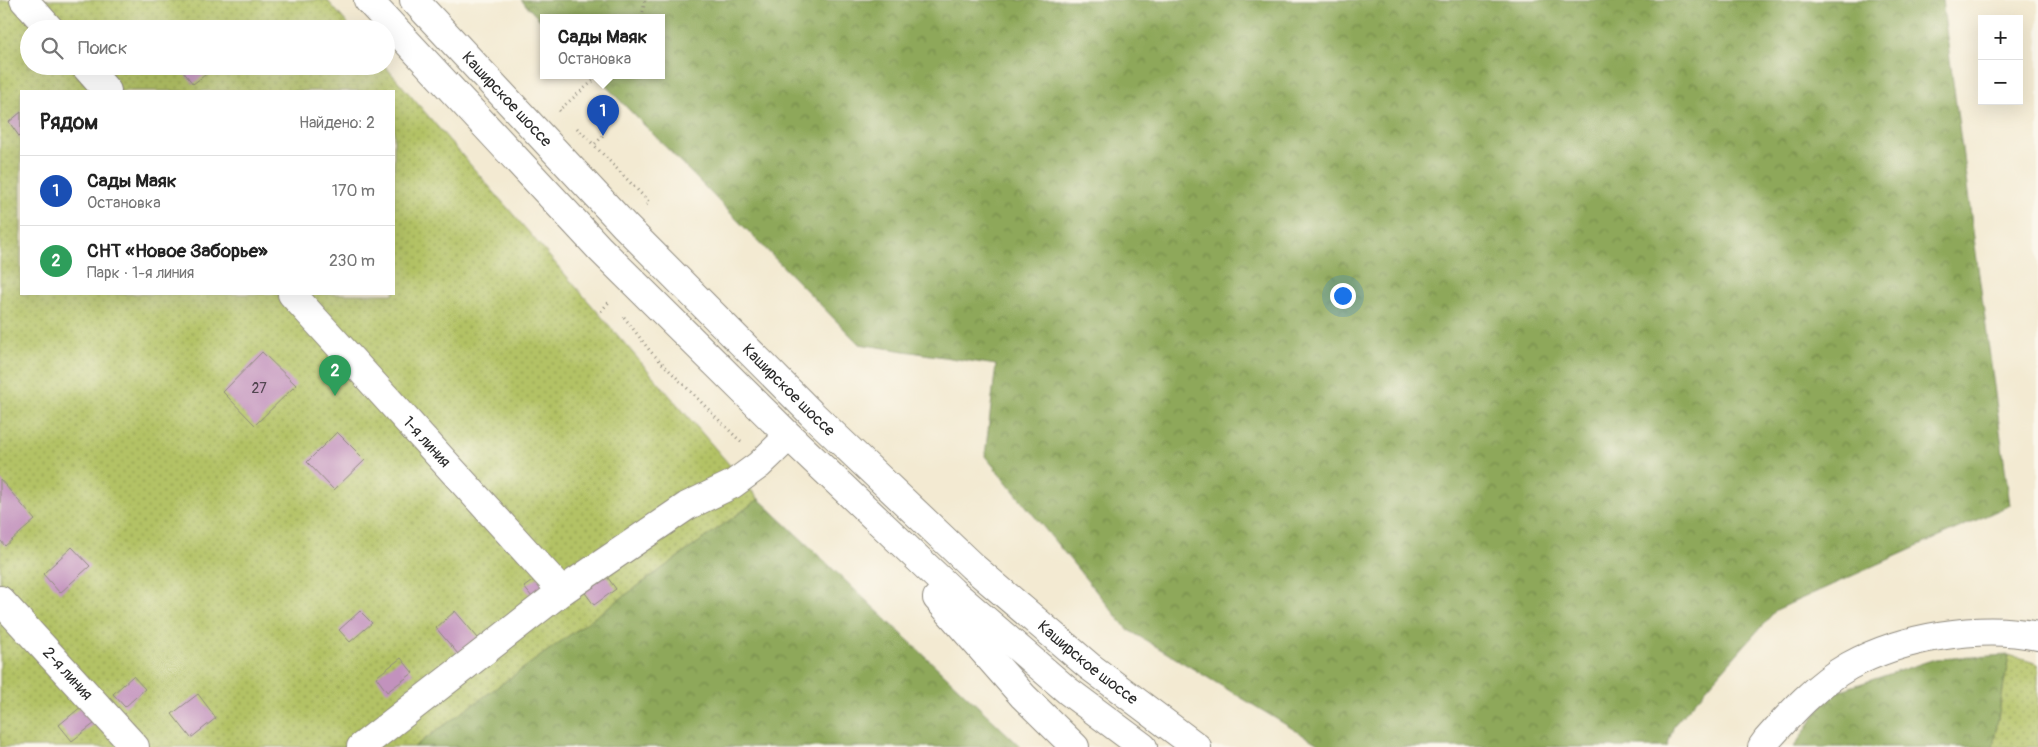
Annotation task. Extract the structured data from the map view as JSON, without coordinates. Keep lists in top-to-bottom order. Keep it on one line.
{"streets":{"main road":["Каширское шоссе","1-я линия","2-я линия"]},"house_numbers":["27"],"page":{"popup":["Сады Маяк","Остановка"],"map_buttons":["+","−"],"search":"Поиск","heading":["Рядом","Найдено: 2"],"pins":["1","2"],"list":[{"mark":"1","name":"Сады Маяк","note":"Остановка","value":"170 m"},{"mark":"2","name":"СНТ «Новое Заборье»","note":"Парк · 1-я линия","value":"230 m"}]}}
